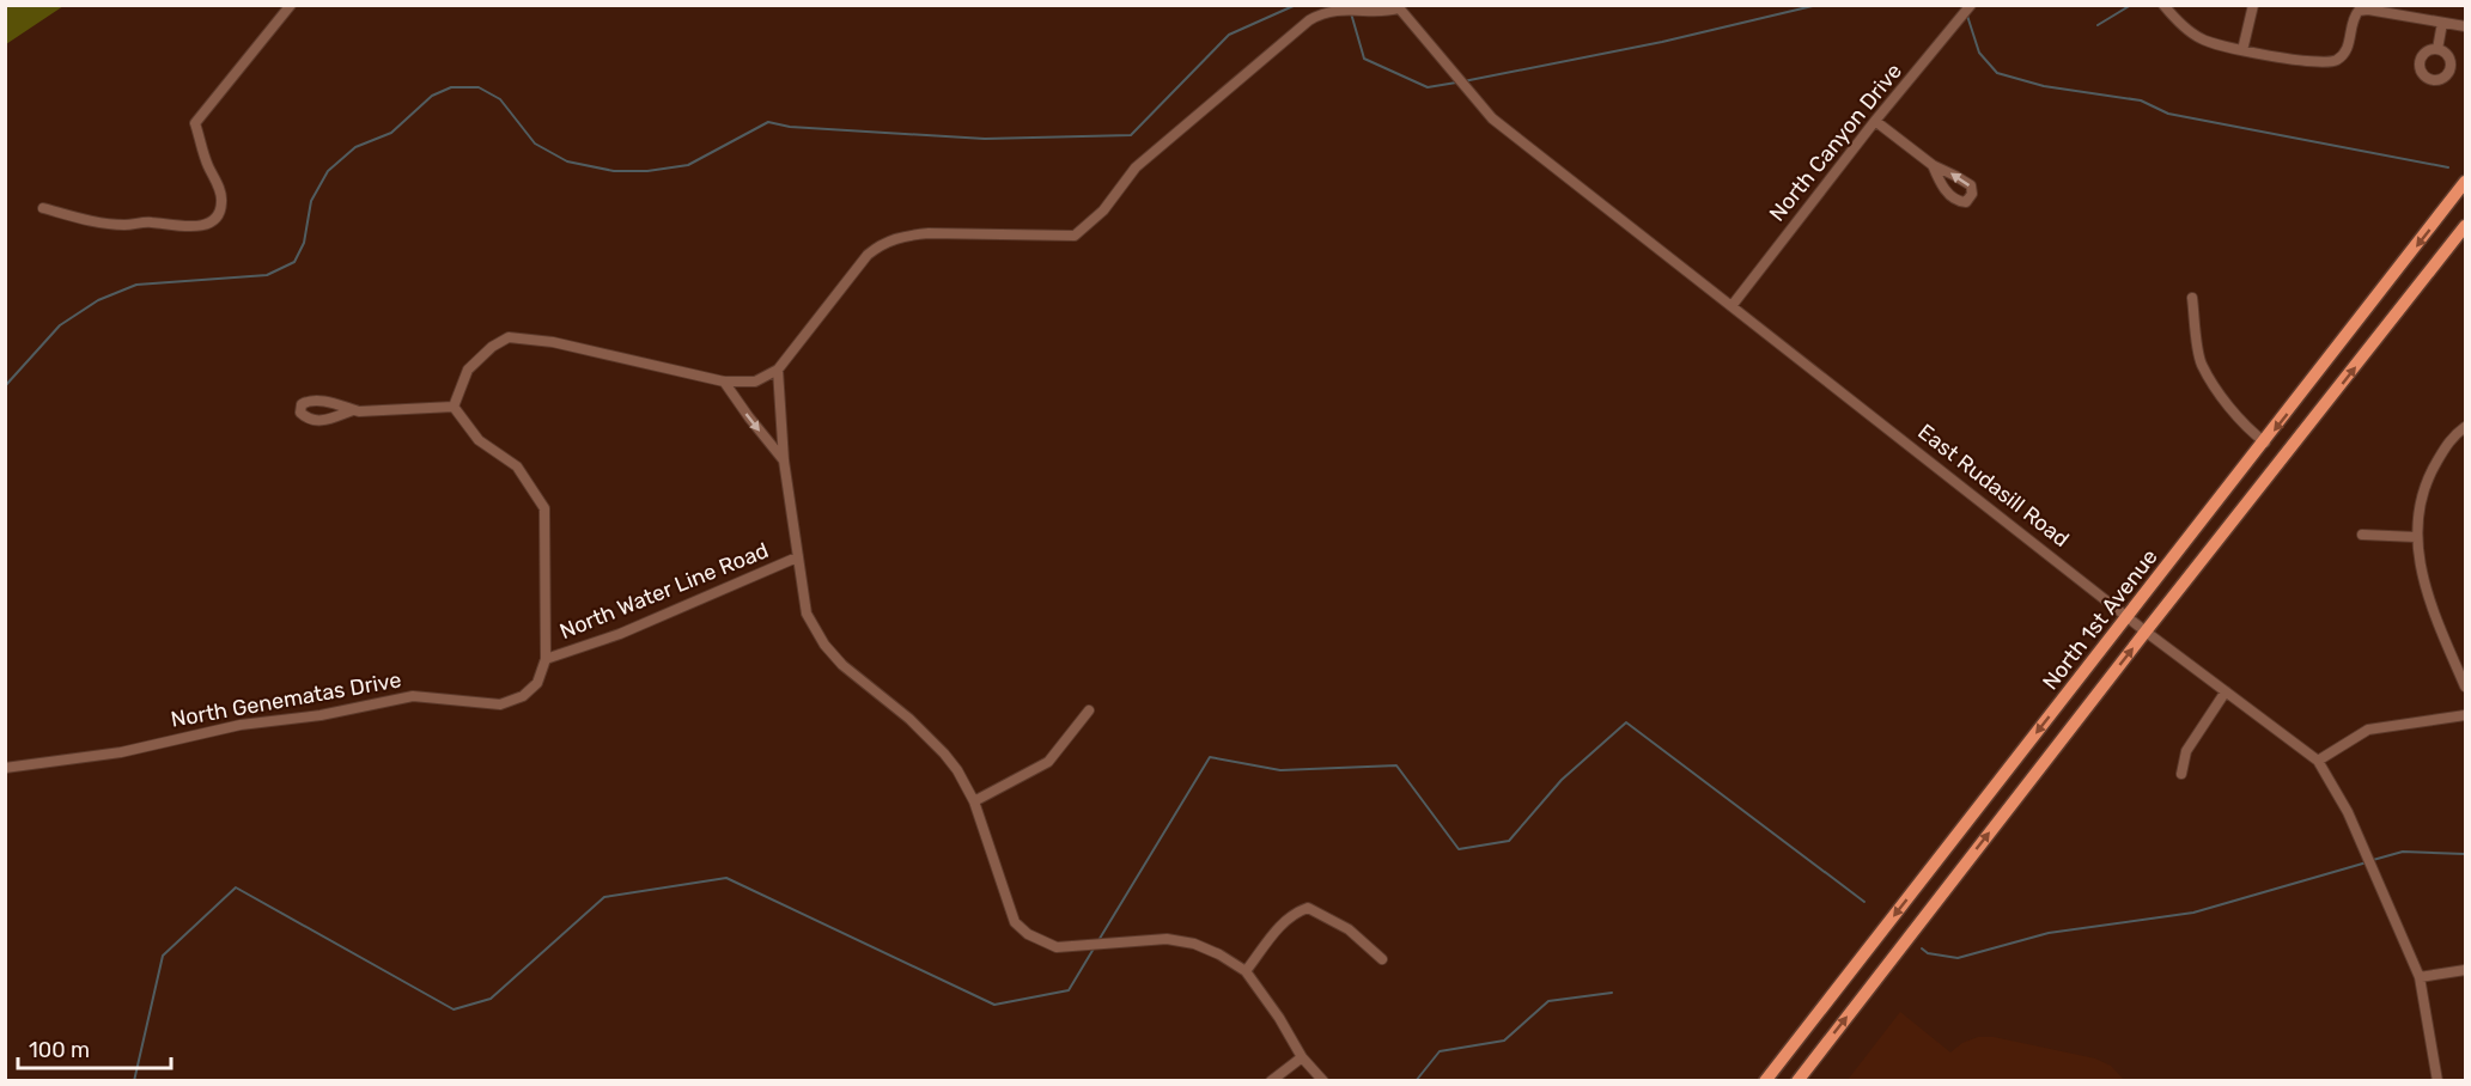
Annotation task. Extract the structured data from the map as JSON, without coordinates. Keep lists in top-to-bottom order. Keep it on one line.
{"streets":{"main road":["North 1st Avenue"],"street":["North Canyon Drive","East Rudasill Road","North Water Line Road","North Genematas Drive"]},"crossings":[["North Canyon Drive","East Rudasill Road"],["East Rudasill Road","North 1st Avenue"],["North Water Line Road","North Genematas Drive"]],"scale_bar":"100 m"}
